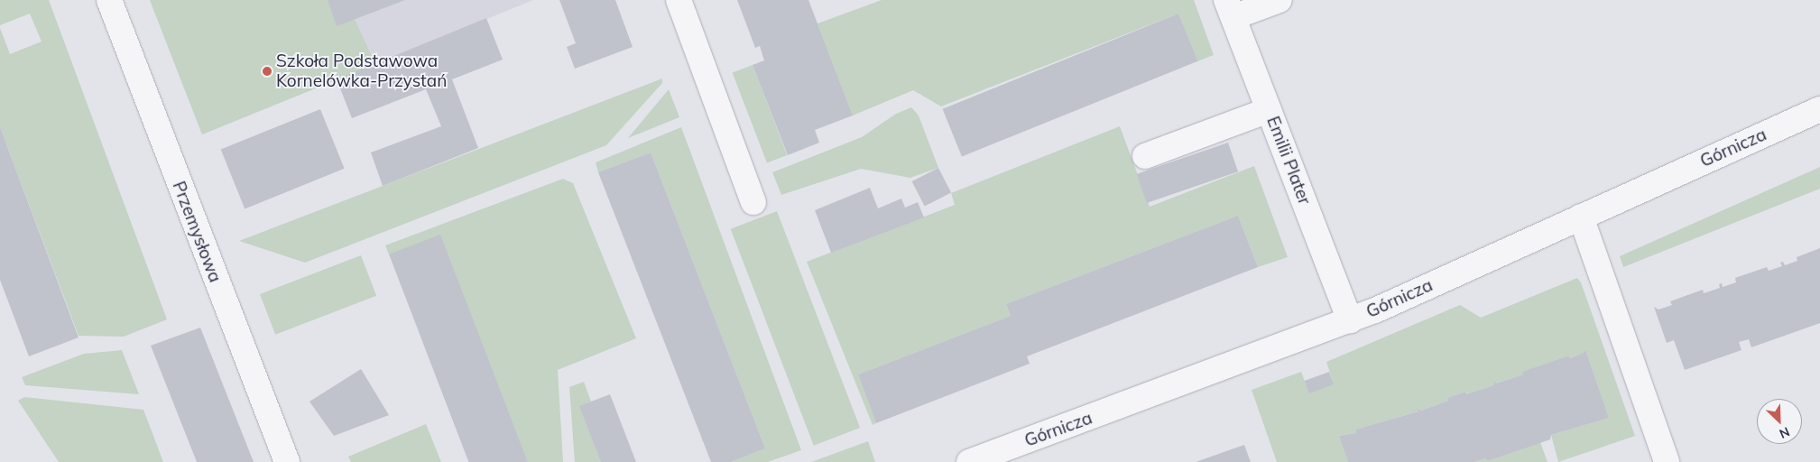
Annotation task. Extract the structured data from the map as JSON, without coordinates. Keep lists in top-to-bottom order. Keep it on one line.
{"streets":{"street":["Górnicza","Emilii Plater","Przemysłowa"]},"crossings":[["Górnicza","Emilii Plater"]],"places":["Szkoła Podstawowa Kornelówka-Przystań"],"north":"bottom right"}
